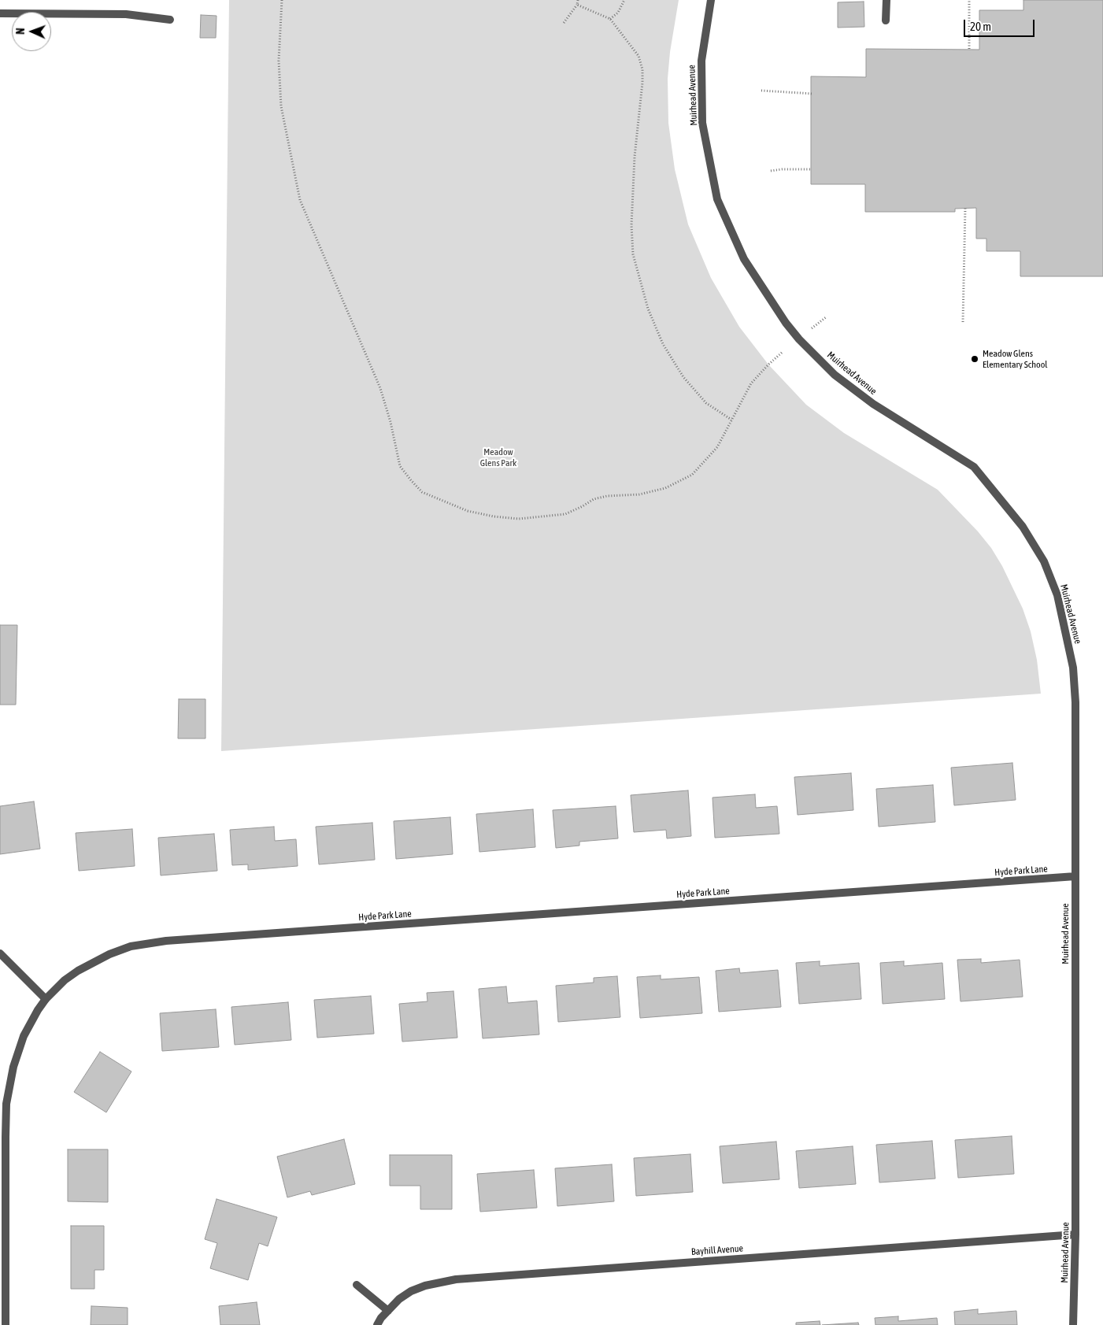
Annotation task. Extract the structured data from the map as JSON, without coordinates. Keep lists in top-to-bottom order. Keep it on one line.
{"streets":{"street":["Muirhead Avenue","Hyde Park Lane","Bayhill Avenue"]},"crossings":[["Muirhead Avenue","Hyde Park Lane"],["Muirhead Avenue","Bayhill Avenue"]],"parks":["Meadow Glens Park"],"places":["Meadow Glens Elementary School"],"scale_bar":"20 m","north":"left"}
